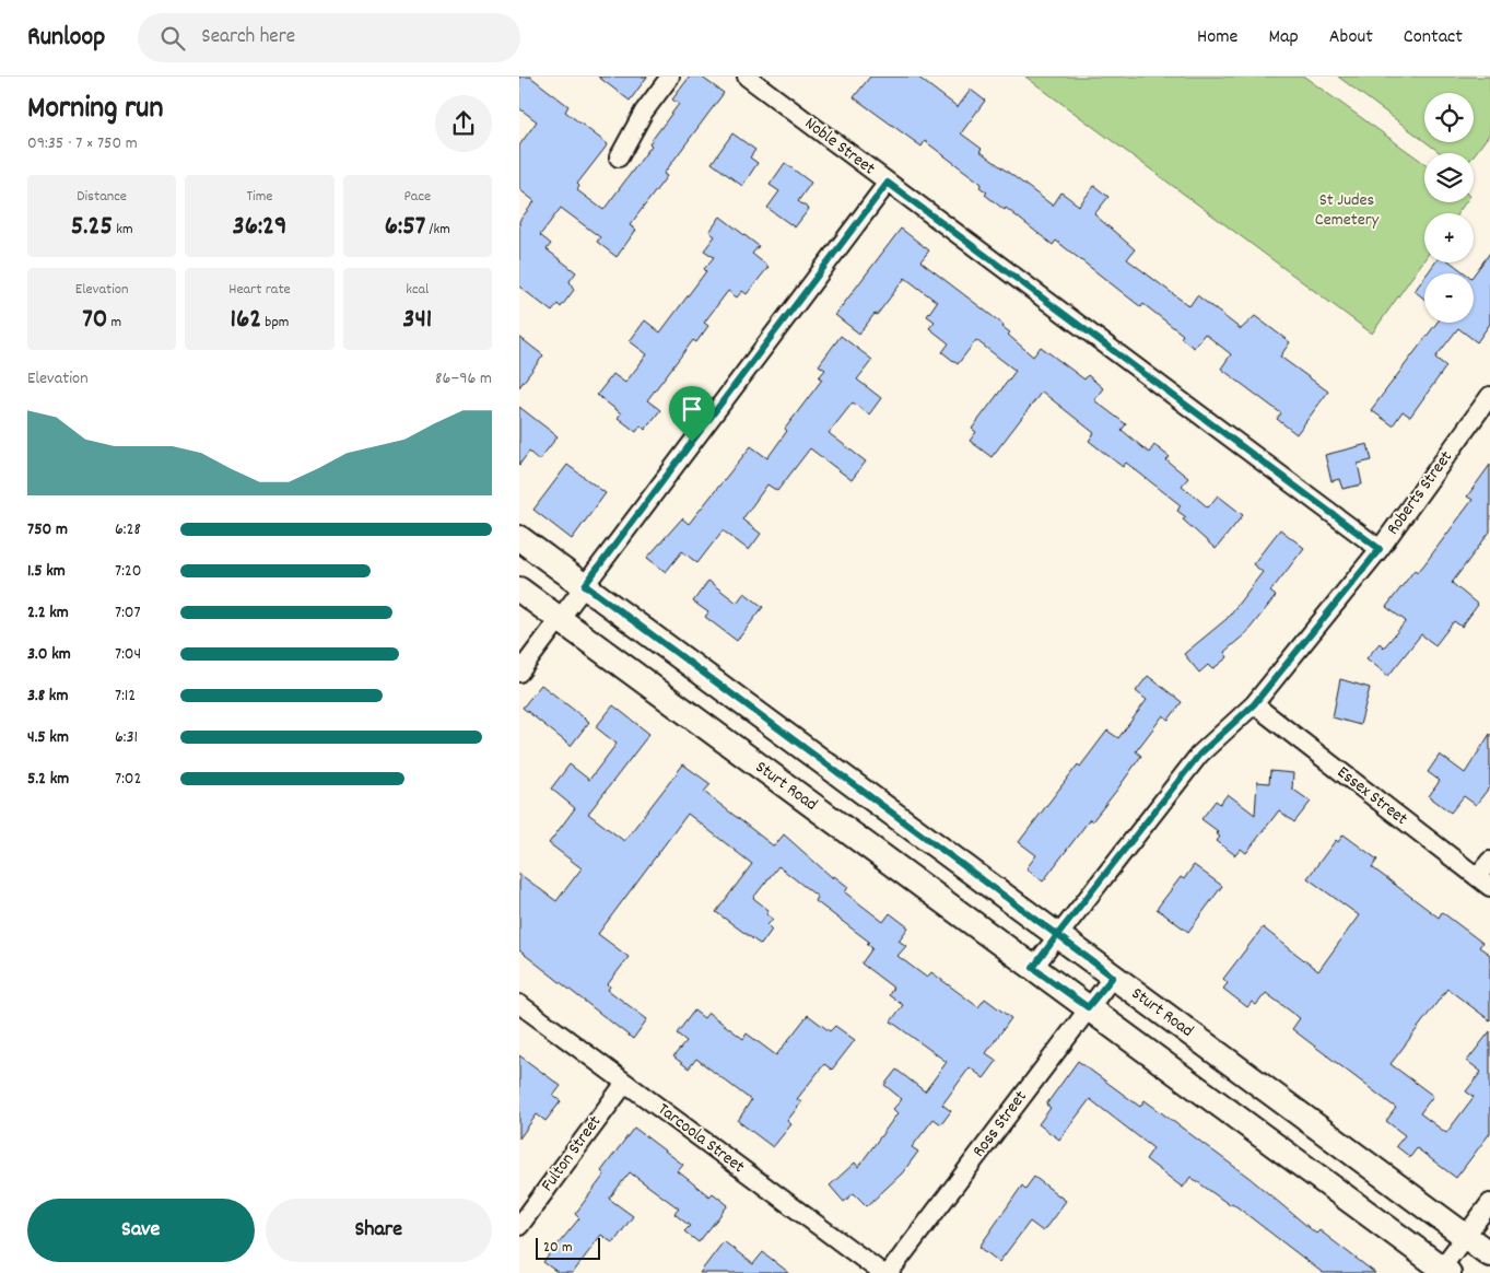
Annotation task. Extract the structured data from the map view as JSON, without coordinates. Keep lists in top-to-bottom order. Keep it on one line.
{"streets":{"main road":["Sturt Road"],"street":["Noble Street","Roberts Street","Essex Street","Ross Street","Tarcoola Street","Fulton Street"]},"crossings":[["Noble Street","Roberts Street"],["Roberts Street","Sturt Road"],["Roberts Street","Essex Street"],["Sturt Road","Ross Street"],["Tarcoola Street","Fulton Street"]],"parks":["St Judes Cemetery"],"scale_bar":"20 m","page":{"header":"Runloop","search":"Search here","nav":["Home","Map","About","Contact"],"heading":["Morning run","09:35 · 7 × 750 m"],"map_buttons":["+","−"],"stats":[["Distance","5.25 km"],["Time","36:29"],["Pace","6:57 /km"],["Elevation","70 m"],["Heart rate","162 bpm"],["kcal","341"]],"chart":["Elevation","86–96 m"],"list":[{"name":"750 m","note":"6:28"},{"name":"1.5 km","note":"7:20"},{"name":"2.2 km","note":"7:07"},{"name":"3.0 km","note":"7:04"},{"name":"3.8 km","note":"7:12"},{"name":"4.5 km","note":"6:31"},{"name":"5.2 km","note":"7:02"}],"buttons":["Save","Share"],"scale":"20 m"}}
